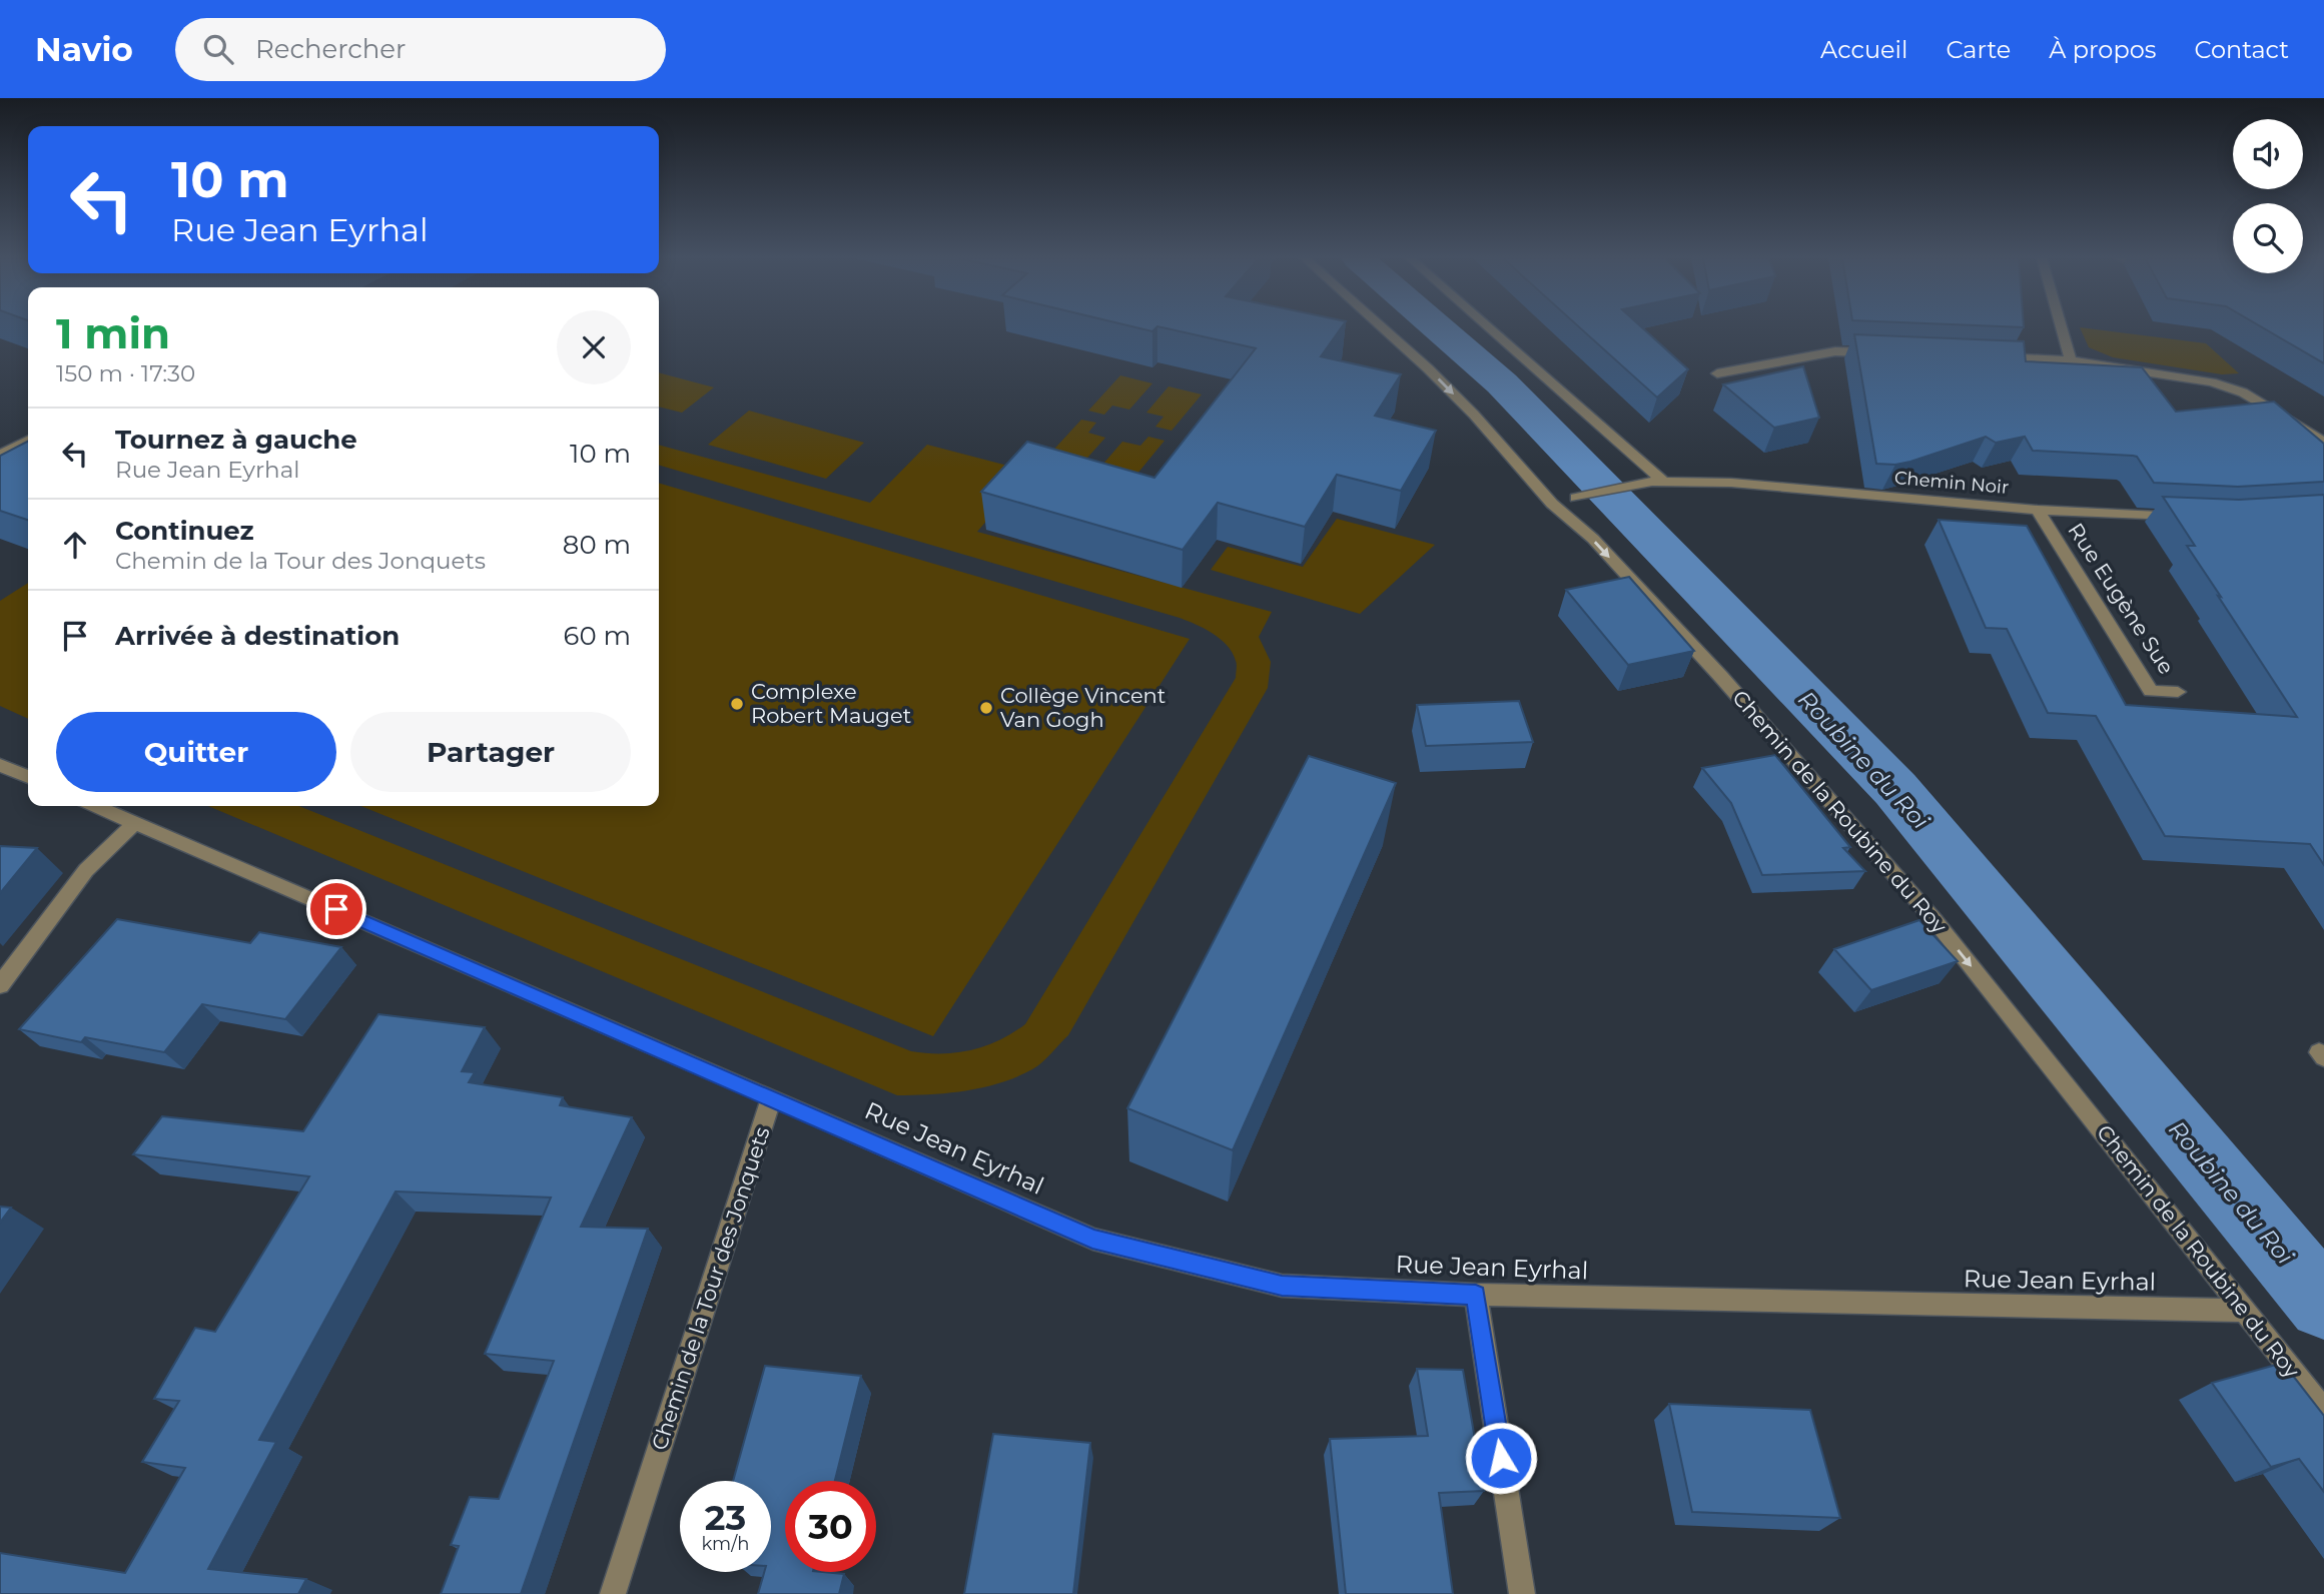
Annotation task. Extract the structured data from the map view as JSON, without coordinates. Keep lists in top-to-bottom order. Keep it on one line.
{"streets":{"street":["Chemin Noir","Rue Eugène Sue","Chemin de la Roubine du Roy","Rue Jean Eyrhal","Chemin de la Tour des Jonquets"]},"crossings":[["Chemin Noir","Rue Eugène Sue"],["Chemin de la Roubine du Roy","Rue Jean Eyrhal"],["Rue Jean Eyrhal","Chemin de la Tour des Jonquets"]],"one_way":["Chemin de la Roubine du Roy"],"water":["Roubine du Roi"],"places":["Complexe Robert Mauget","Collège Vincent Van Gogh"],"page":{"header":"Navio","search":"Rechercher","nav":["Accueil","Carte","À propos","Contact"],"turn":["10 m","Rue Jean Eyrhal"],"heading":["1 min","150 m · 17:30"],"list":[{"name":"Tournez à gauche","note":"Rue Jean Eyrhal","value":"10 m"},{"name":"Continuez","note":"Chemin de la Tour des Jonquets","value":"80 m"},{"name":"Arrivée à destination","value":"60 m"}],"buttons":["Quitter","Partager"],"speed":"23 km/h","limit":"30"}}
